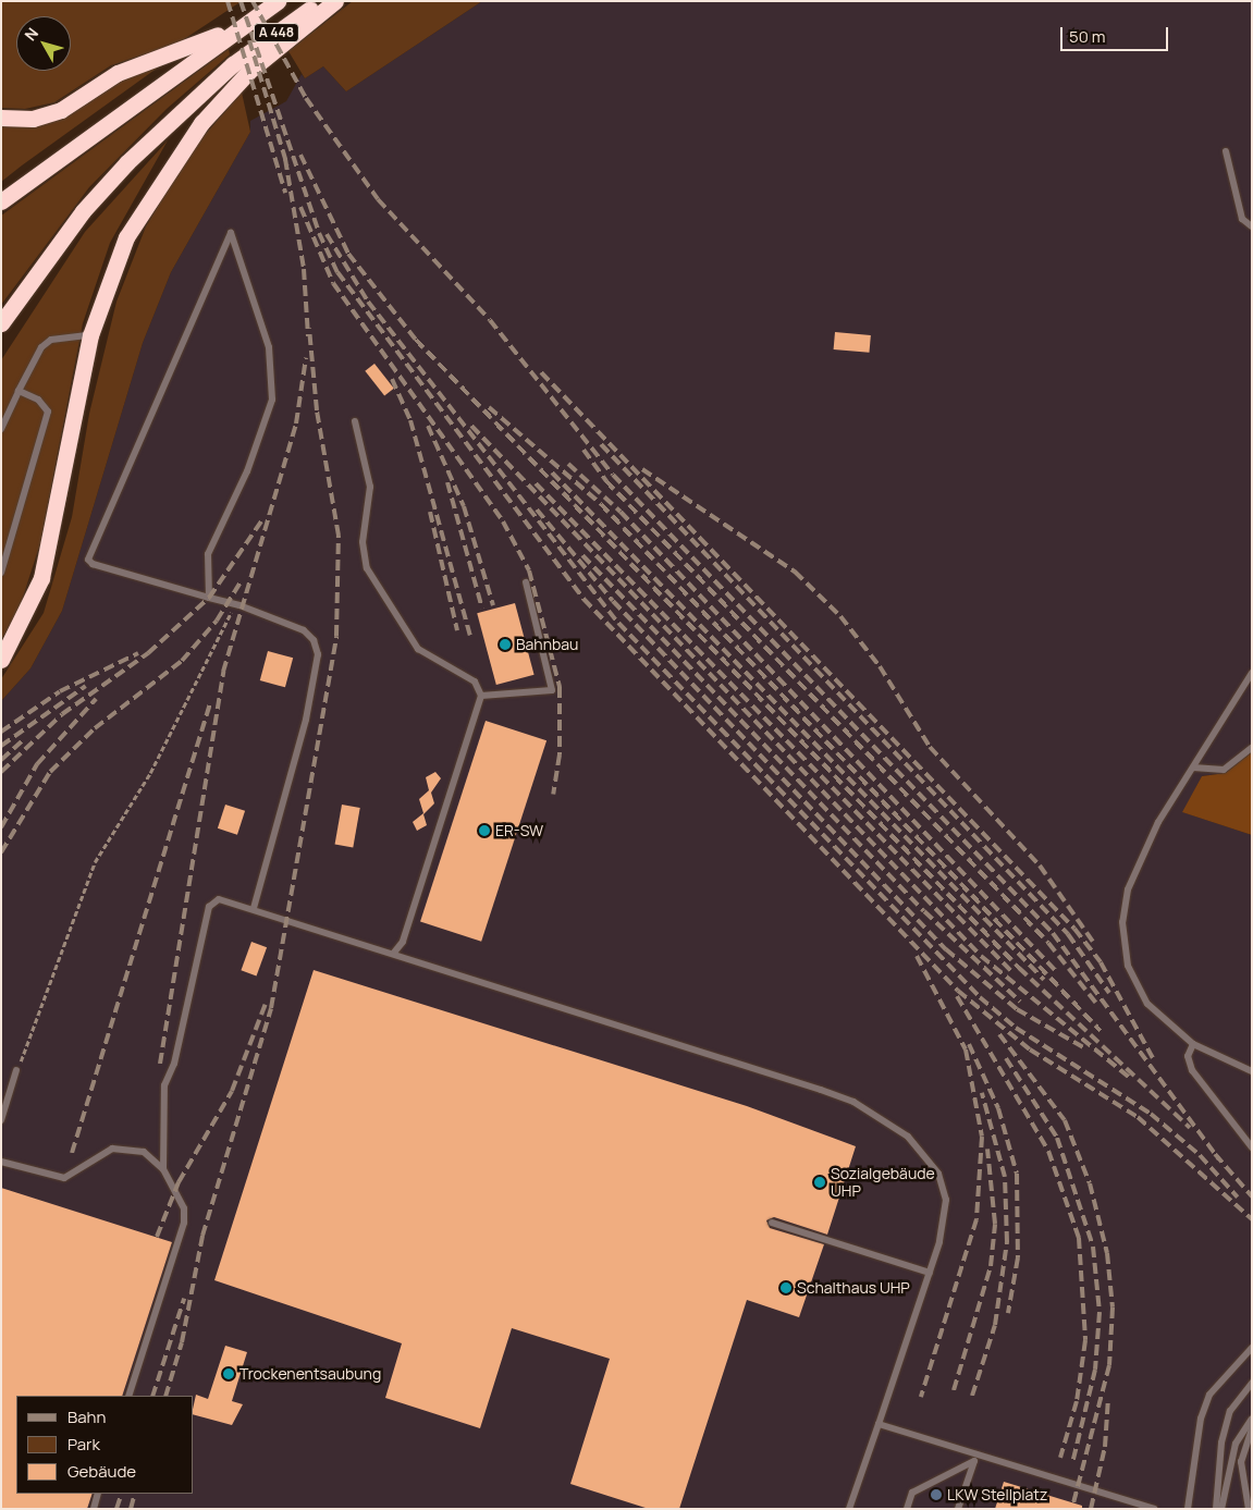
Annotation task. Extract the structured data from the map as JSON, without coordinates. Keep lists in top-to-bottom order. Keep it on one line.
{"streets":{"highway":["A 448"]},"places":["Bahnbau","ER-SW","Sozialgebäude UHP","Schalthaus UHP","Trockenentsaubung","LKW Stellplatz"],"legend":["Bahn","Park","Gebäude"],"scale_bar":"50 m","north":"top left"}
